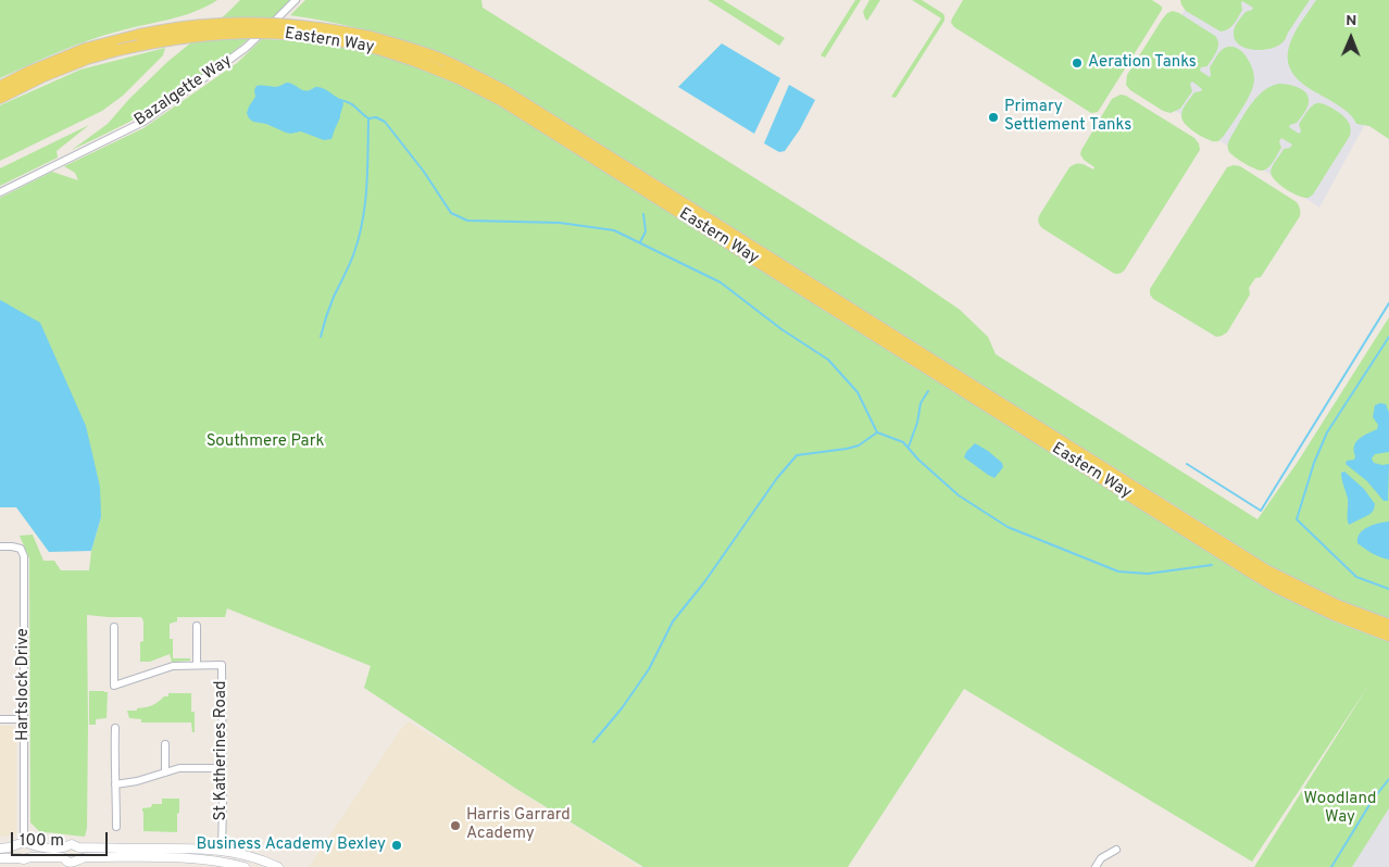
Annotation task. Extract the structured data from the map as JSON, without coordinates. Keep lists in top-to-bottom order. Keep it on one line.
{"streets":{"main road":["Eastern Way"],"street":["Bazalgette Way","Hartslock Drive","St Katherines Road"]},"parks":["Southmere Park","Woodland Way"],"places":["Aeration Tanks","Primary Settlement Tanks","Harris Garrard Academy","Business Academy Bexley"],"scale_bar":"100 m","north":"top"}
